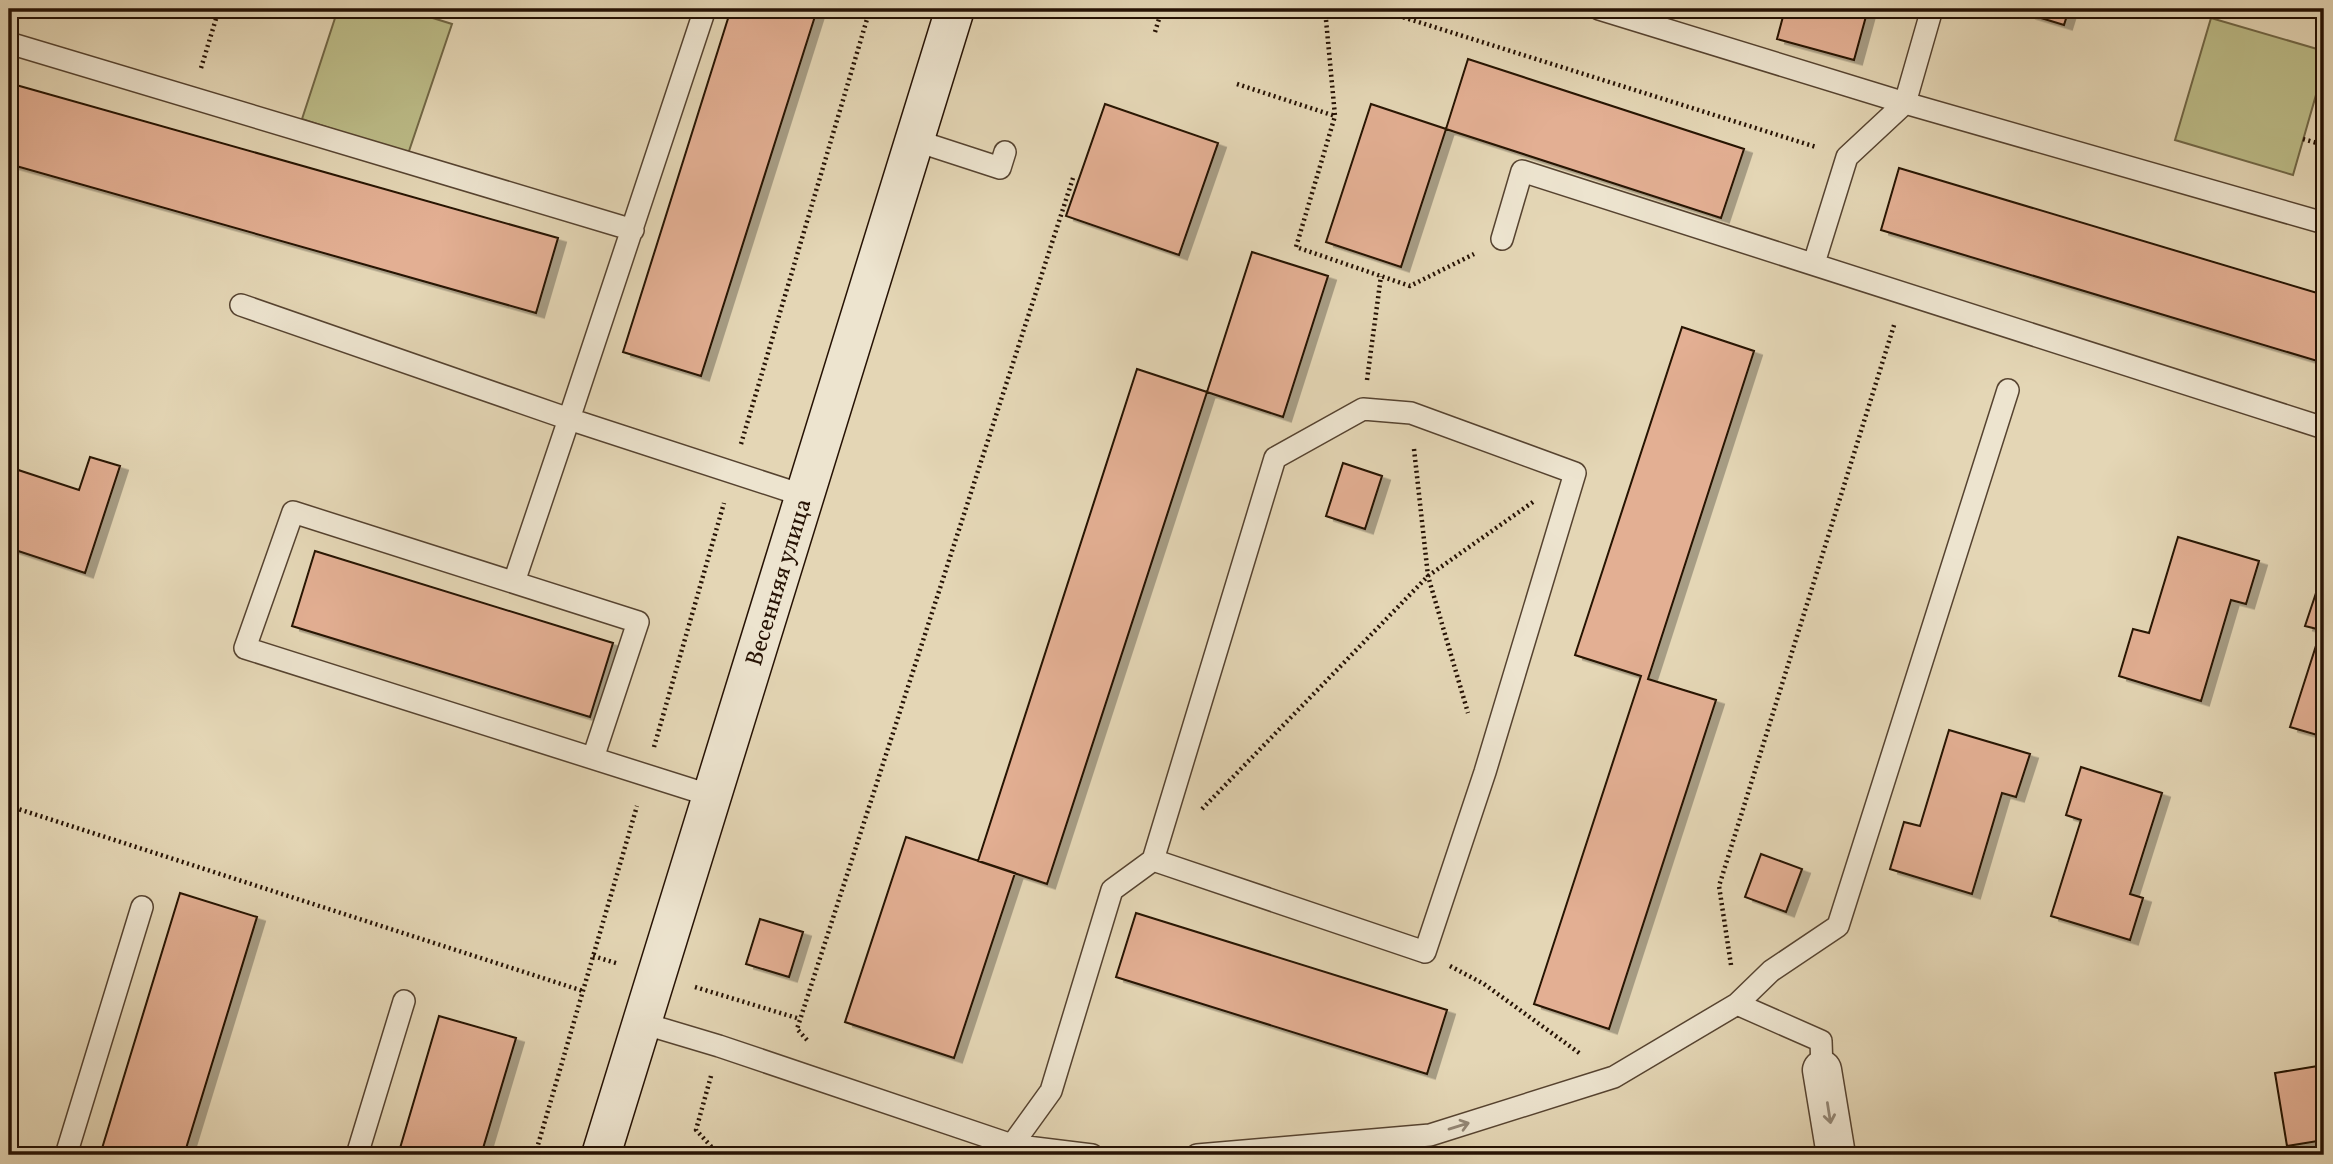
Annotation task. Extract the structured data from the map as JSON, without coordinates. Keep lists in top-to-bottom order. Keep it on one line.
{"streets":{"street":["Весенняя улица"]}}
